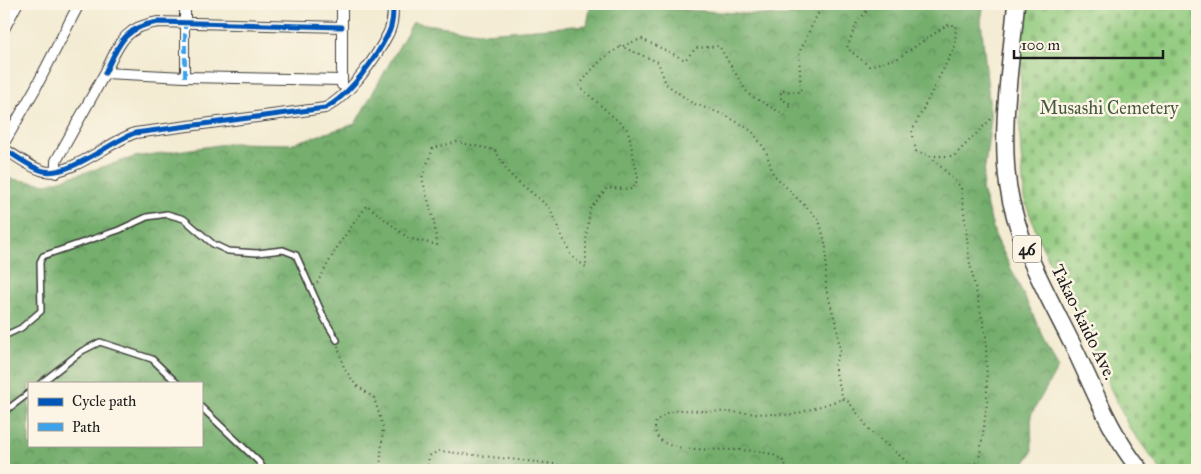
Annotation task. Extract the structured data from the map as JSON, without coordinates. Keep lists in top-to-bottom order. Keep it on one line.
{"streets":{"main road":["46","Takao-kaido Ave."]},"parks":["Musashi Cemetery"],"legend":["Cycle path","Path"],"scale_bar":"100 m"}
